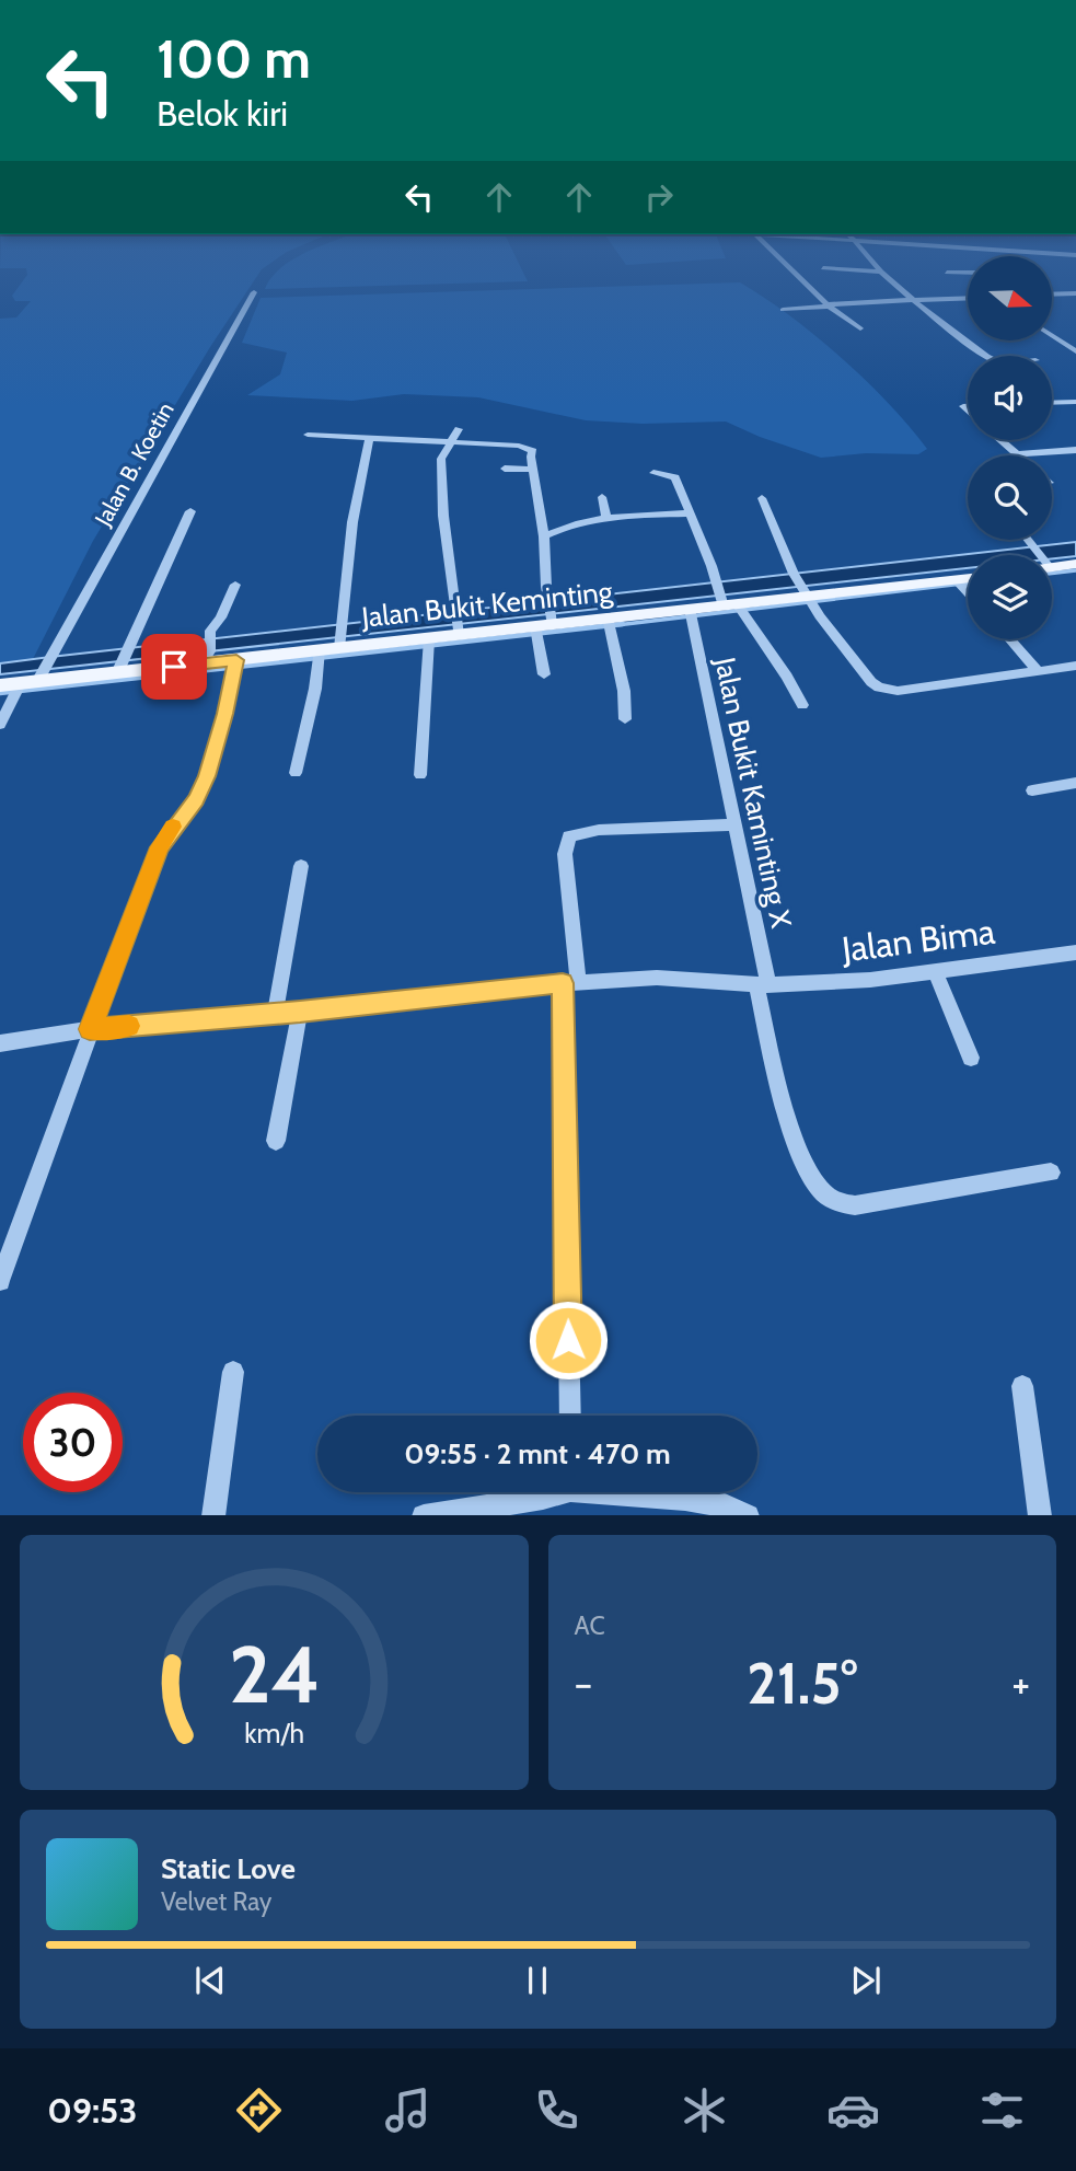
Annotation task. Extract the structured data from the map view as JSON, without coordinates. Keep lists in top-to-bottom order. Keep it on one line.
{"streets":{"main road":["Jalan Bukit Keminting"],"street":["Jalan B. Koetin","Jalan Bukit Kaminting X","Jalan Bima"]},"crossings":[["Jalan B. Koetin","Jalan Bukit Keminting"],["Jalan Bukit Keminting","Jalan Bukit Kaminting X"],["Jalan Bukit Kaminting X","Jalan Bima"]],"north":"right","page":{"turn":["100 m","Belok kiri"],"limit":"30","trip":"09:55 · 2 mnt · 470 m","tile":"AC","heat":["−","21.5°","+"],"song":["Static Love","Velvet Ray"],"tabs":"09:53","gauge":["24","km/h"]}}
